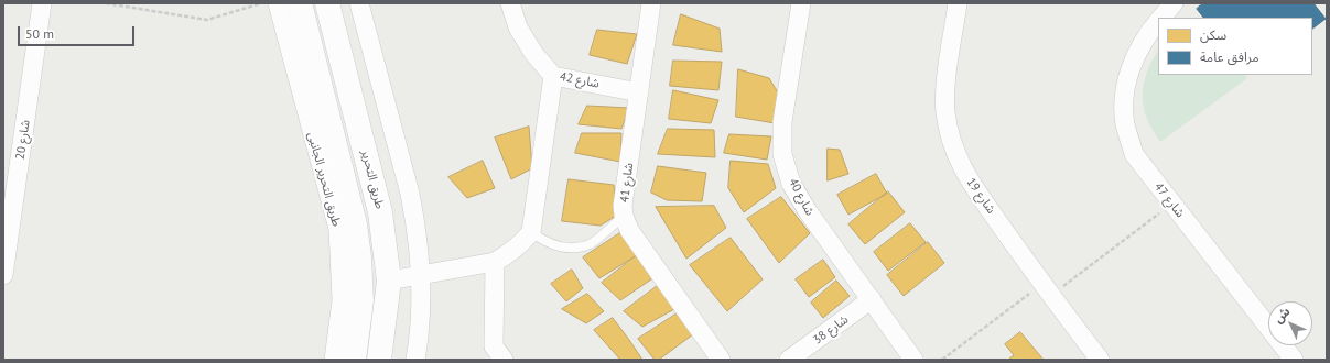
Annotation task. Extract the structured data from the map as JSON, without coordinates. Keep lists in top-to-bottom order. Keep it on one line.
{"streets":{"street":["شارع 42","شارع 20","طريق التحرير الجانبى","طريق التحرير","شارع 41","شارع 19","شارع 40","شارع 47","شارع 38"]},"crossings":[["شارع 42","شارع 41"],["شارع 40","شارع 38"]],"legend":["سكن","مرافق عامة"],"scale_bar":"50 m","north":"top left"}
